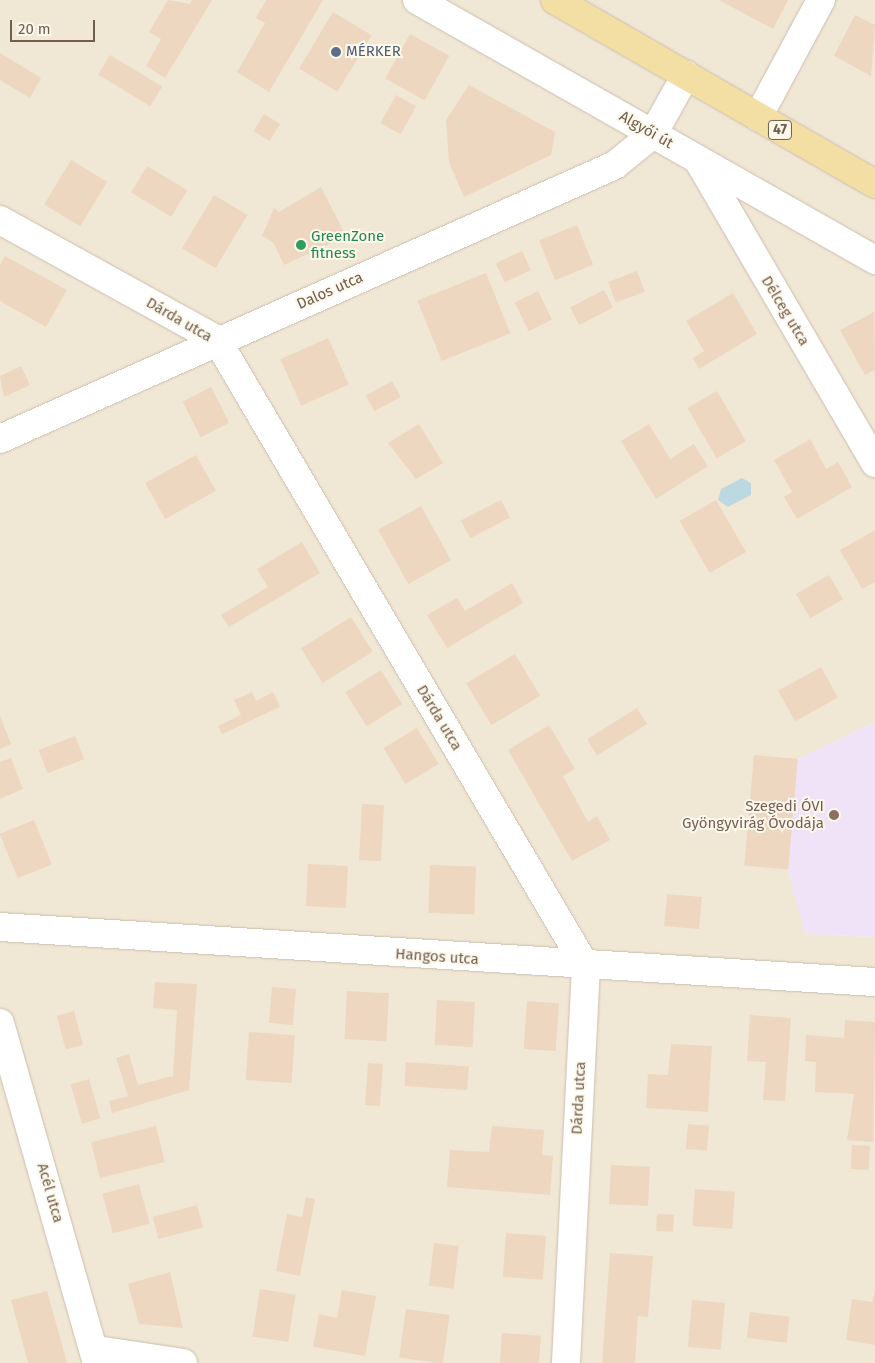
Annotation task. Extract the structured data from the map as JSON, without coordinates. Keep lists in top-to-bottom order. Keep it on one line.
{"streets":{"main road":["47"],"street":["Algyői út","Dalos utca","Délceg utca","Dárda utca","Hangos utca","Acél utca"]},"crossings":[["Algyői út","Dalos utca"],["Algyői út","Délceg utca"],["Dalos utca","Dárda utca"],["Dárda utca","Hangos utca"]],"places":["MÉRKER","GreenZone fitness","Szegedi ÓVI Gyöngyvirág Óvodája"],"scale_bar":"20 m"}
